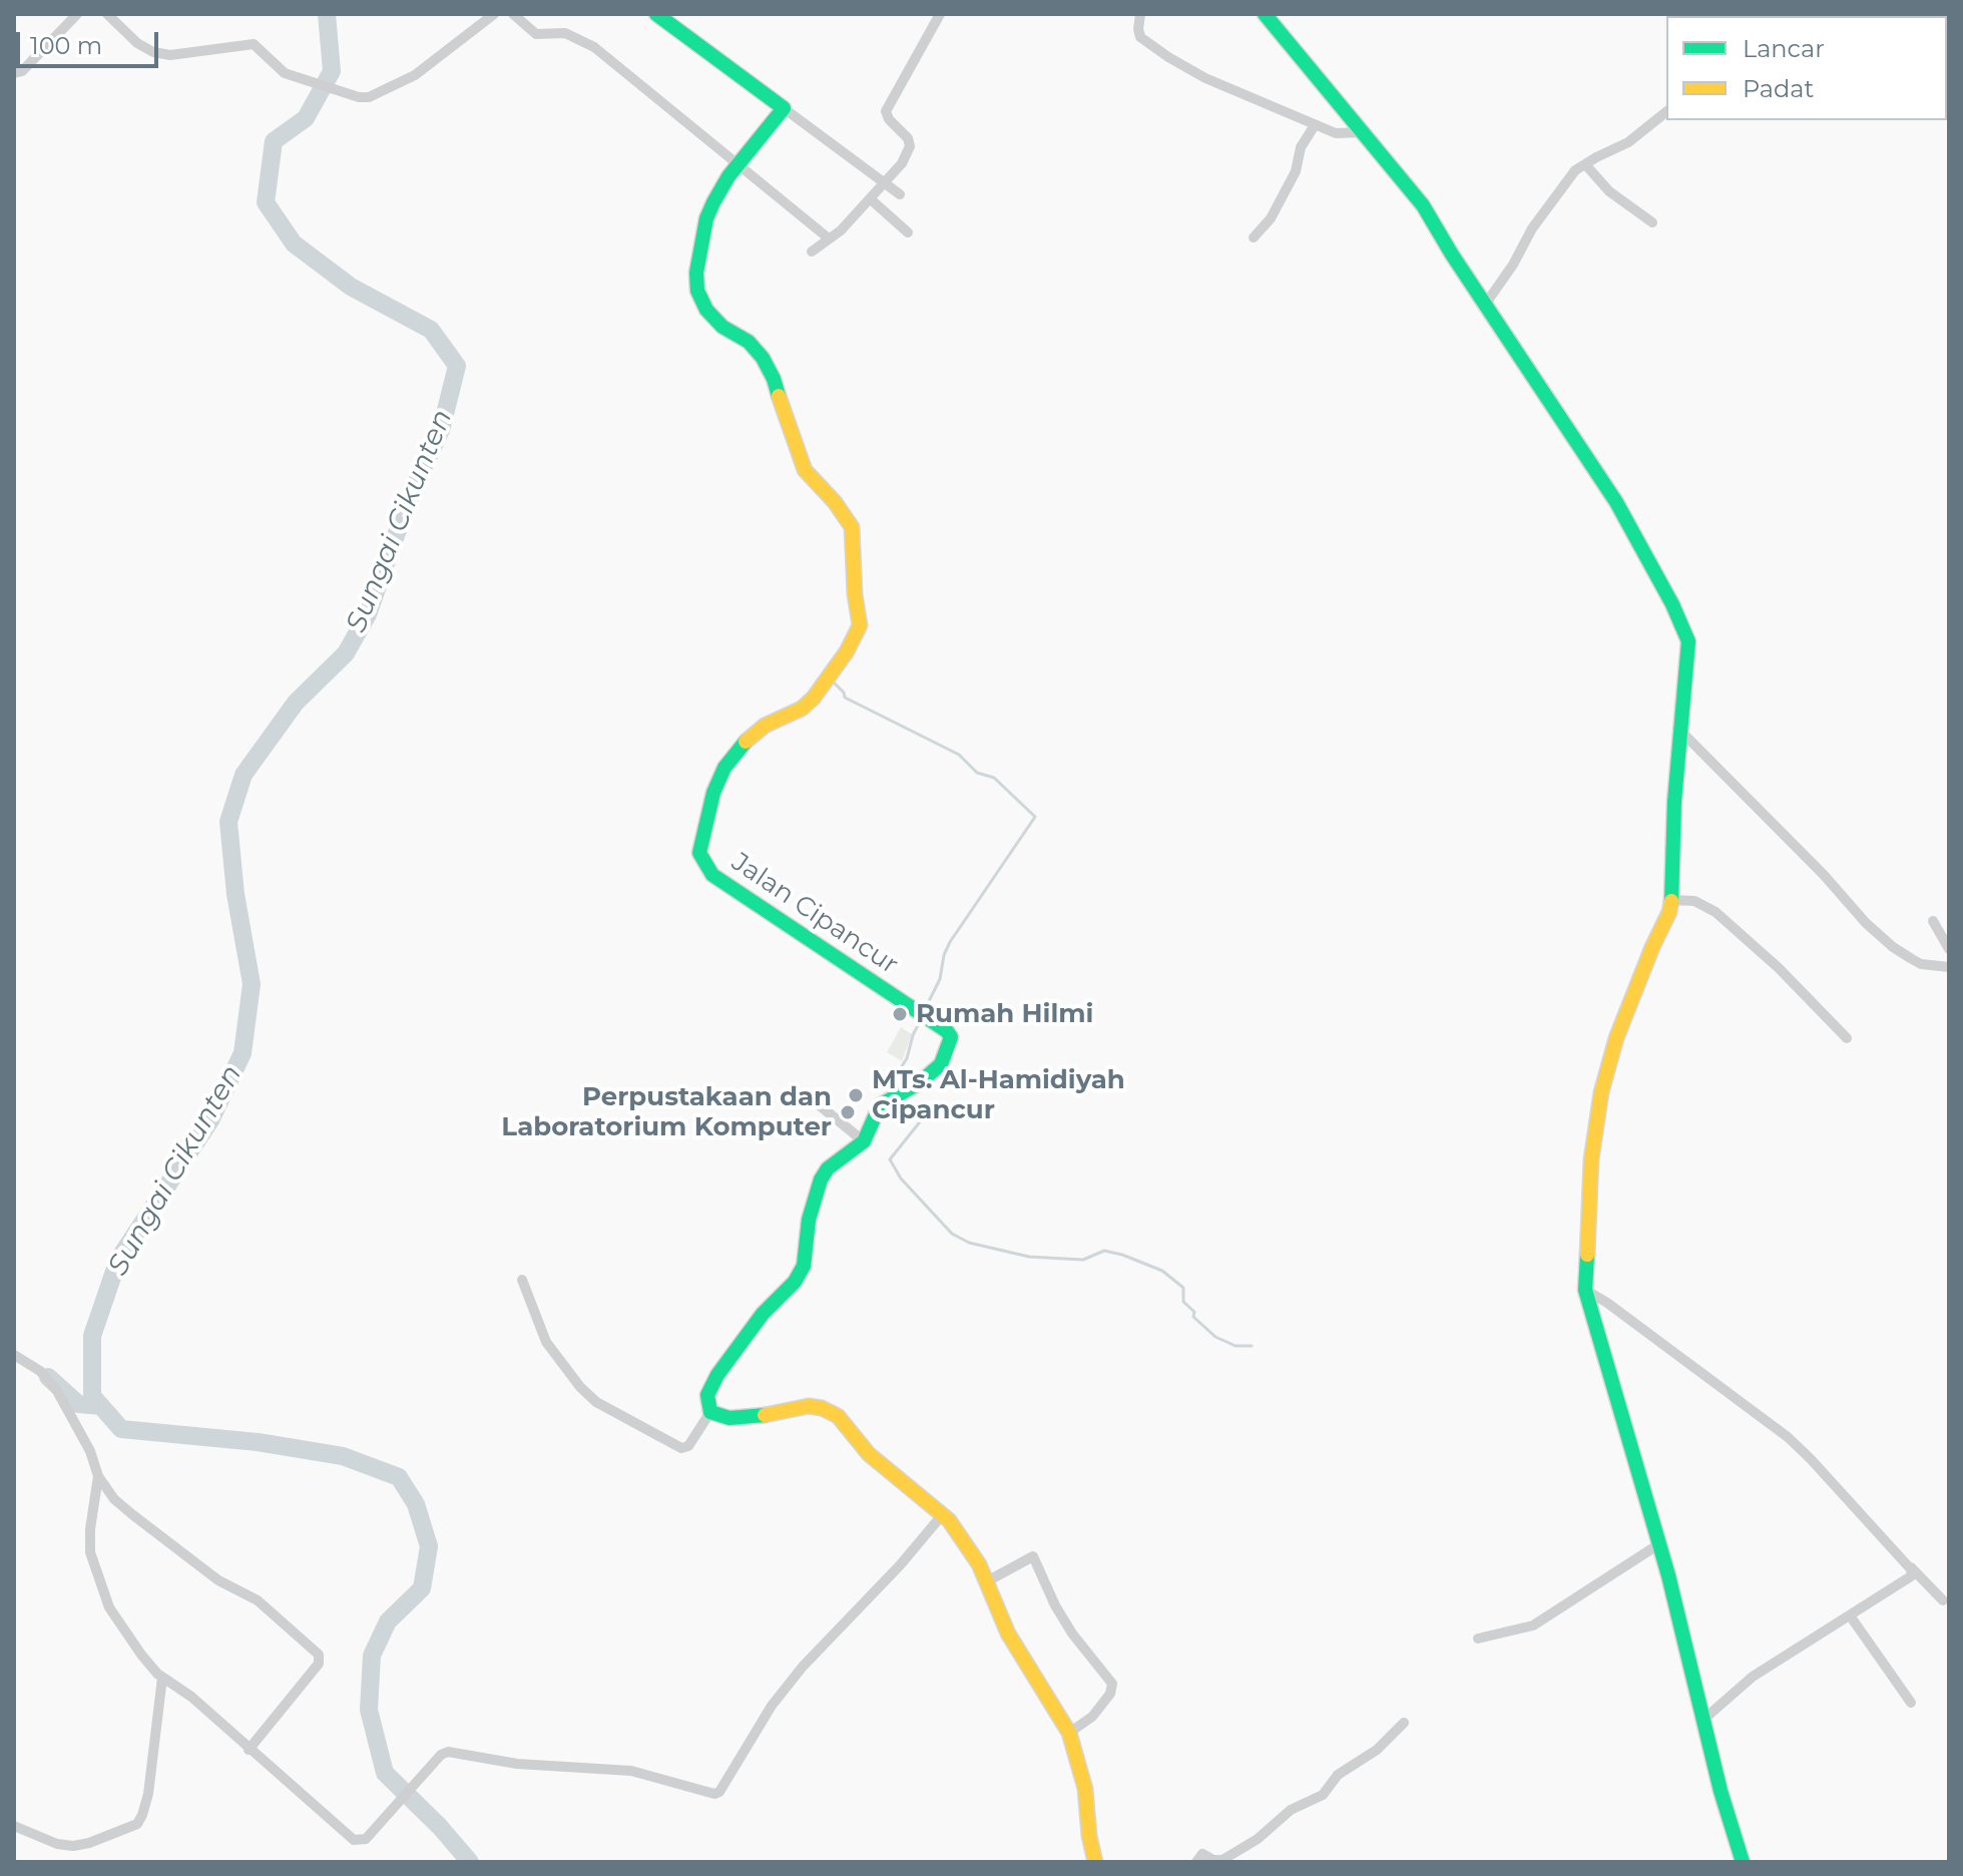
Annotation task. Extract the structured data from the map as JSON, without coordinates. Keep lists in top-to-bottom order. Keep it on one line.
{"streets":{"street":["Jalan Cipancur"]},"water":["Sungai Cikunten"],"places":["Rumah Hilmi","MTs. Al-Hamidiyah Cipancur","Perpustakaan dan Laboratorium Komputer"],"legend":["Lancar","Padat"],"scale_bar":"100 m"}
